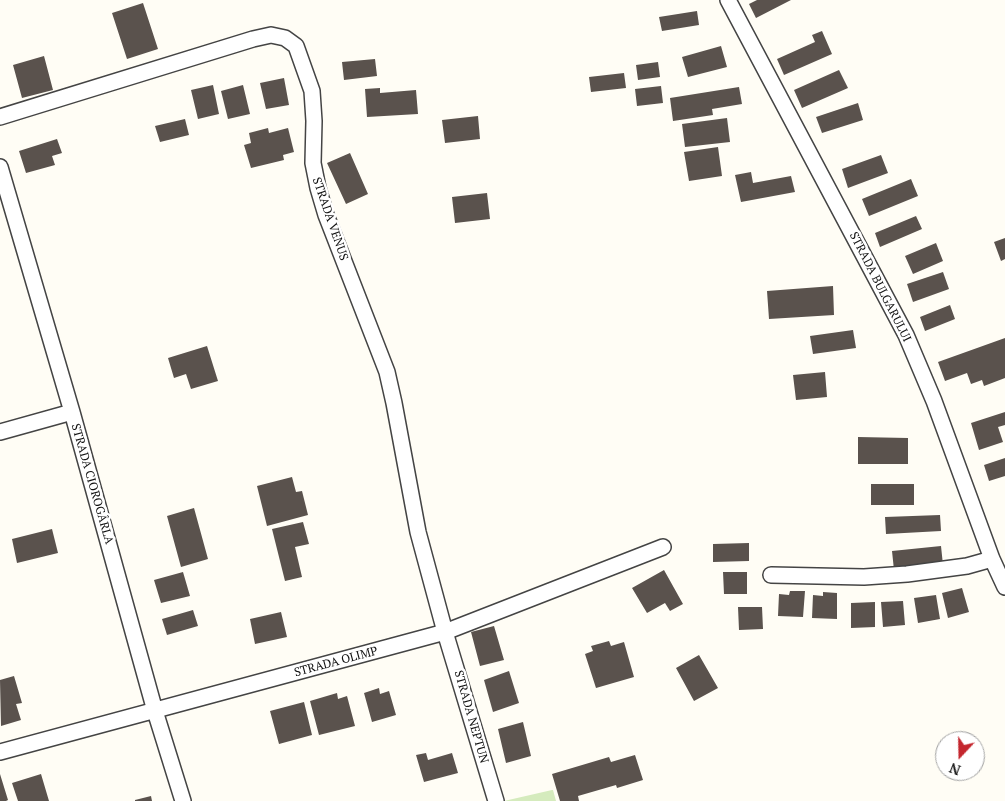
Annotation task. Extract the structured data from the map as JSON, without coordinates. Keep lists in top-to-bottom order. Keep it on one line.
{"streets":{"street":["STRADA VENUS","STRADA BULGARULUI","STRADA CIOROGÂRLA","STRADA OLIMP","STRADA NEPTUN"]},"crossings":[["STRADA VENUS","STRADA OLIMP"],["STRADA VENUS","STRADA NEPTUN"],["STRADA CIOROGÂRLA","STRADA OLIMP"],["STRADA OLIMP","STRADA NEPTUN"]],"north":"bottom"}
